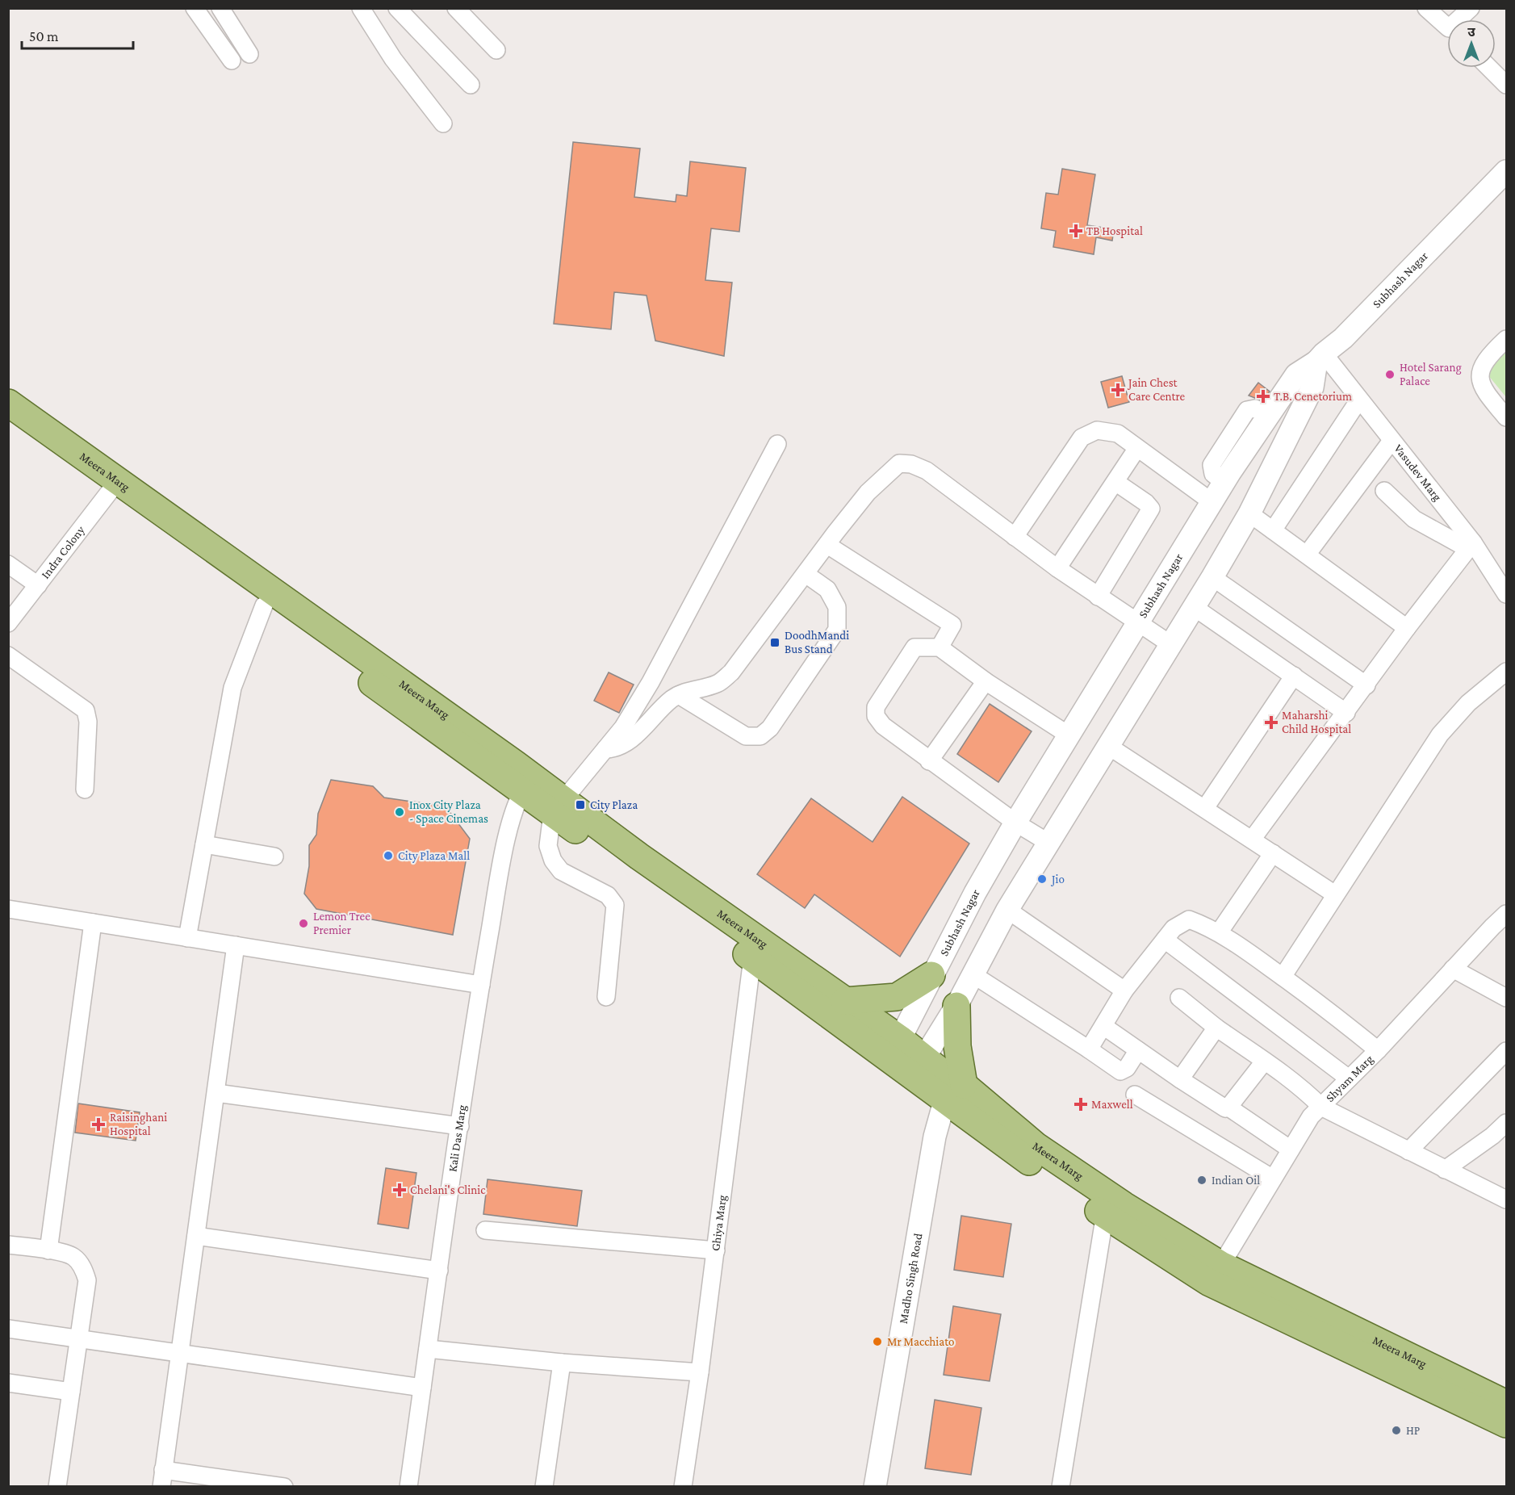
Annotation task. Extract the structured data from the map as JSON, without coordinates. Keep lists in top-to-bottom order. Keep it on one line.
{"streets":{"main road":["Meera Marg"],"street":["Subhash Nagar","Vasudev Marg","Indra Colony","Shyam Marg","Kali Das Marg","Ghiya Marg","Madho Singh Road"]},"crossings":[["Subhash Nagar","Meera Marg"],["Subhash Nagar","Vasudev Marg"],["Meera Marg","Indra Colony"],["Meera Marg","Shyam Marg"],["Meera Marg","Kali Das Marg"],["Meera Marg","Ghiya Marg"],["Meera Marg","Madho Singh Road"]],"places":{"health":["TB Hospital","Jain Chest Care Centre","T.B. Cenetorium","Maharshi Child Hospital","Maxwell","Raisinghani Hospital","Chelani's Clinic"],"other":["Hotel Sarang Palace","Inox City Plaza - Space Cinemas","City Plaza Mall","Jio","Lemon Tree Premier","Indian Oil","Mr Macchiato","HP"],"transit":["DoodhMandi Bus Stand","City Plaza"]},"scale_bar":"50 m","north":"top"}
